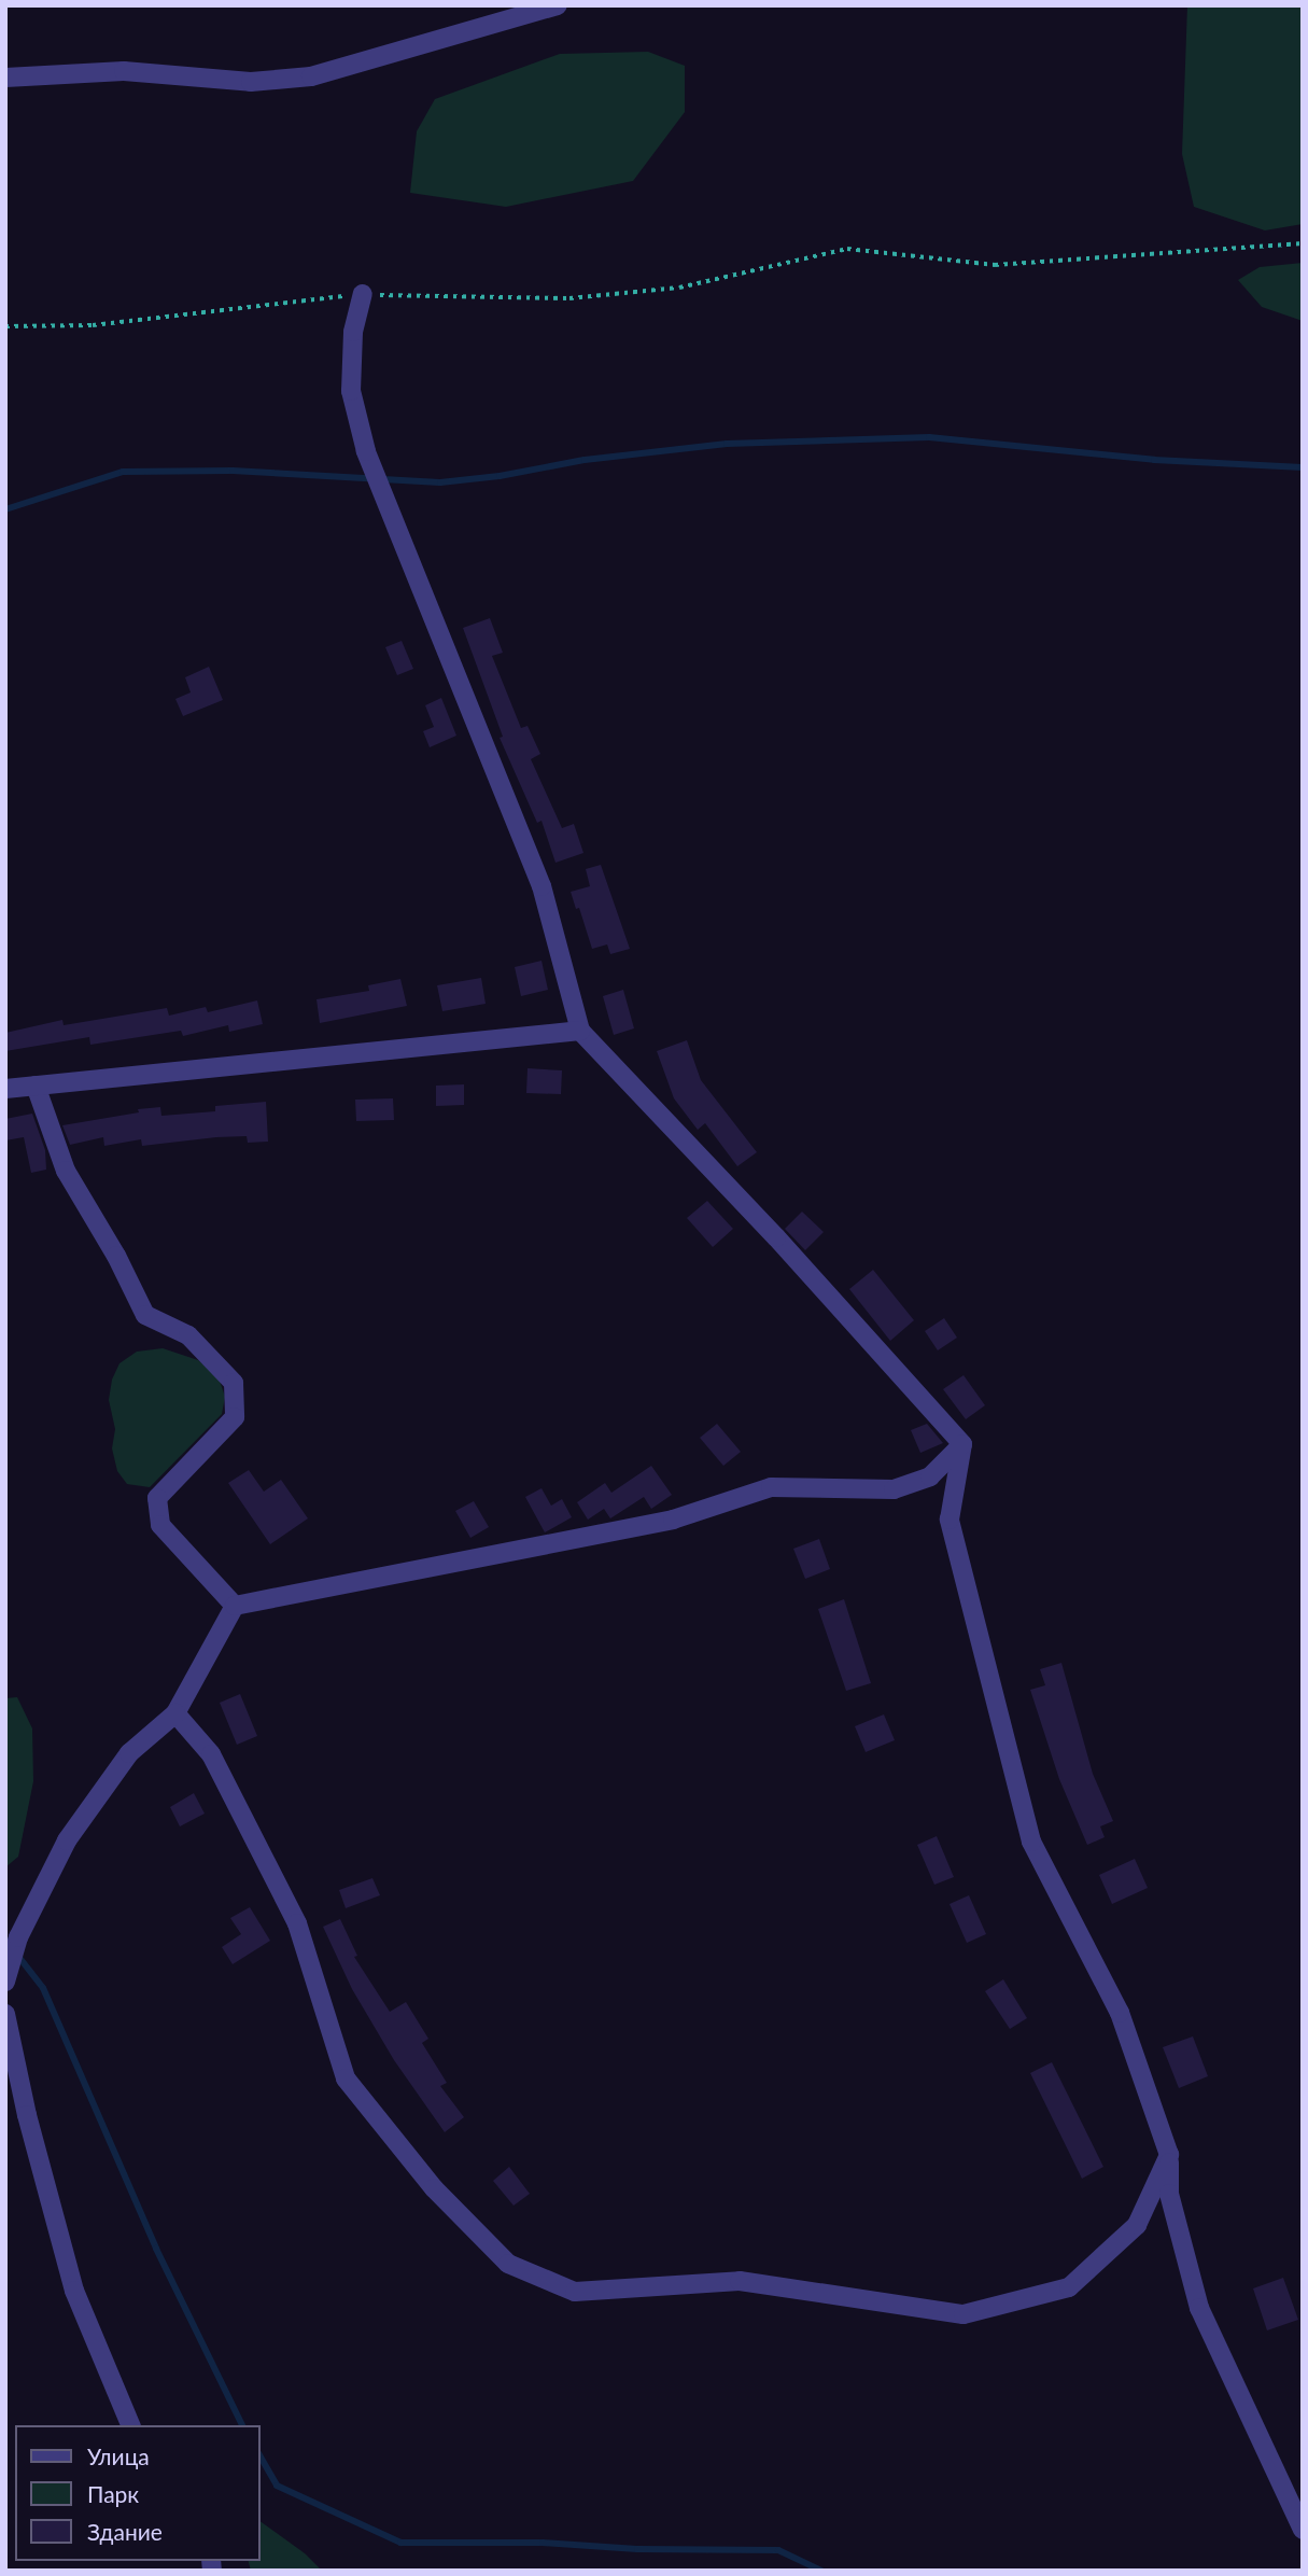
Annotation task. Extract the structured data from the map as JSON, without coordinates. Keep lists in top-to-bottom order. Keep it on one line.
{"legend":["Улица","Парк","Здание"]}
